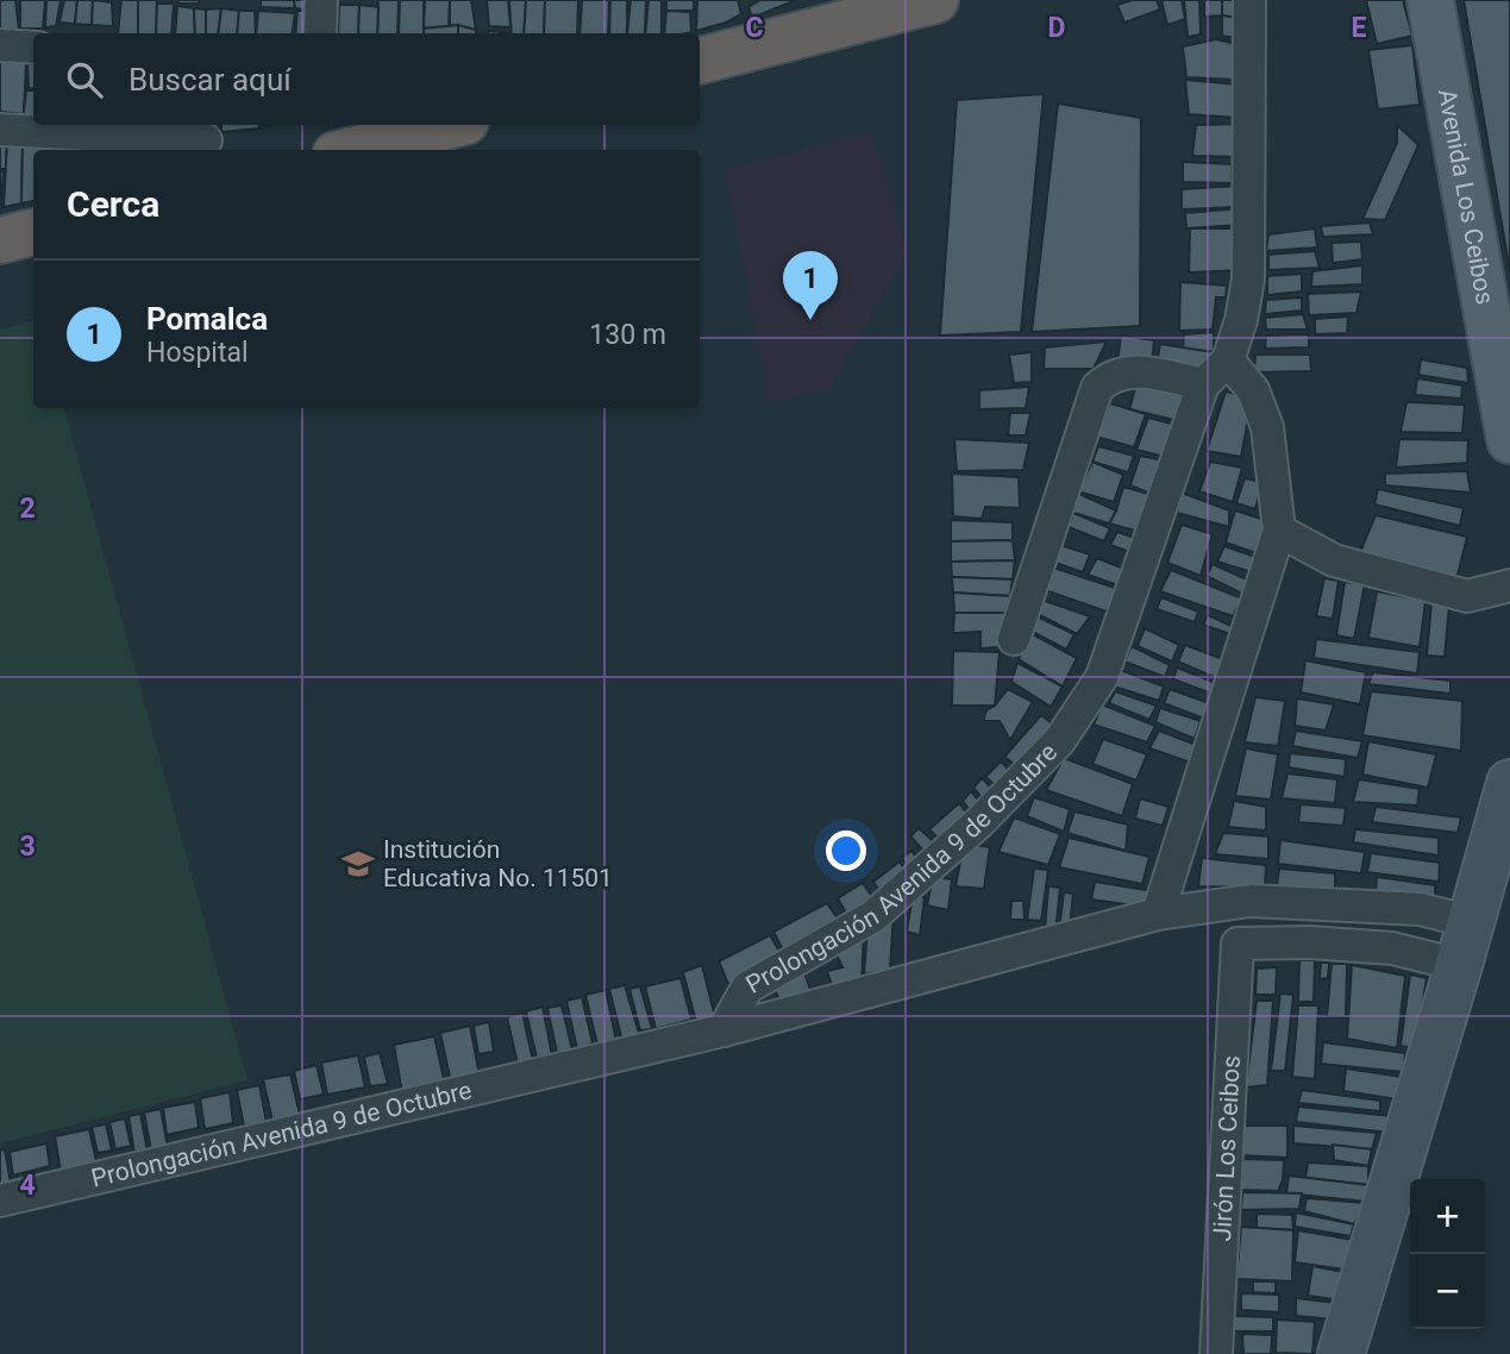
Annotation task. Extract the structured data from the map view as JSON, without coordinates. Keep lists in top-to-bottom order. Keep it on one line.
{"streets":{"main road":["Avenida Los Ceibos"],"street":["Prolongación Avenida 9 de Octubre","Jirón Los Ceibos"]},"places":{"school or university":["Institución Educativa No. 11501"]},"page":{"search":"Buscar aquí","heading":"Cerca","pins":"1","list":[{"mark":"1","name":"Pomalca","note":"Hospital","value":"130 m"}],"map_buttons":["+","−"]},"grid":{"columns":["C","D","E"],"rows":["2","3","4"]}}
